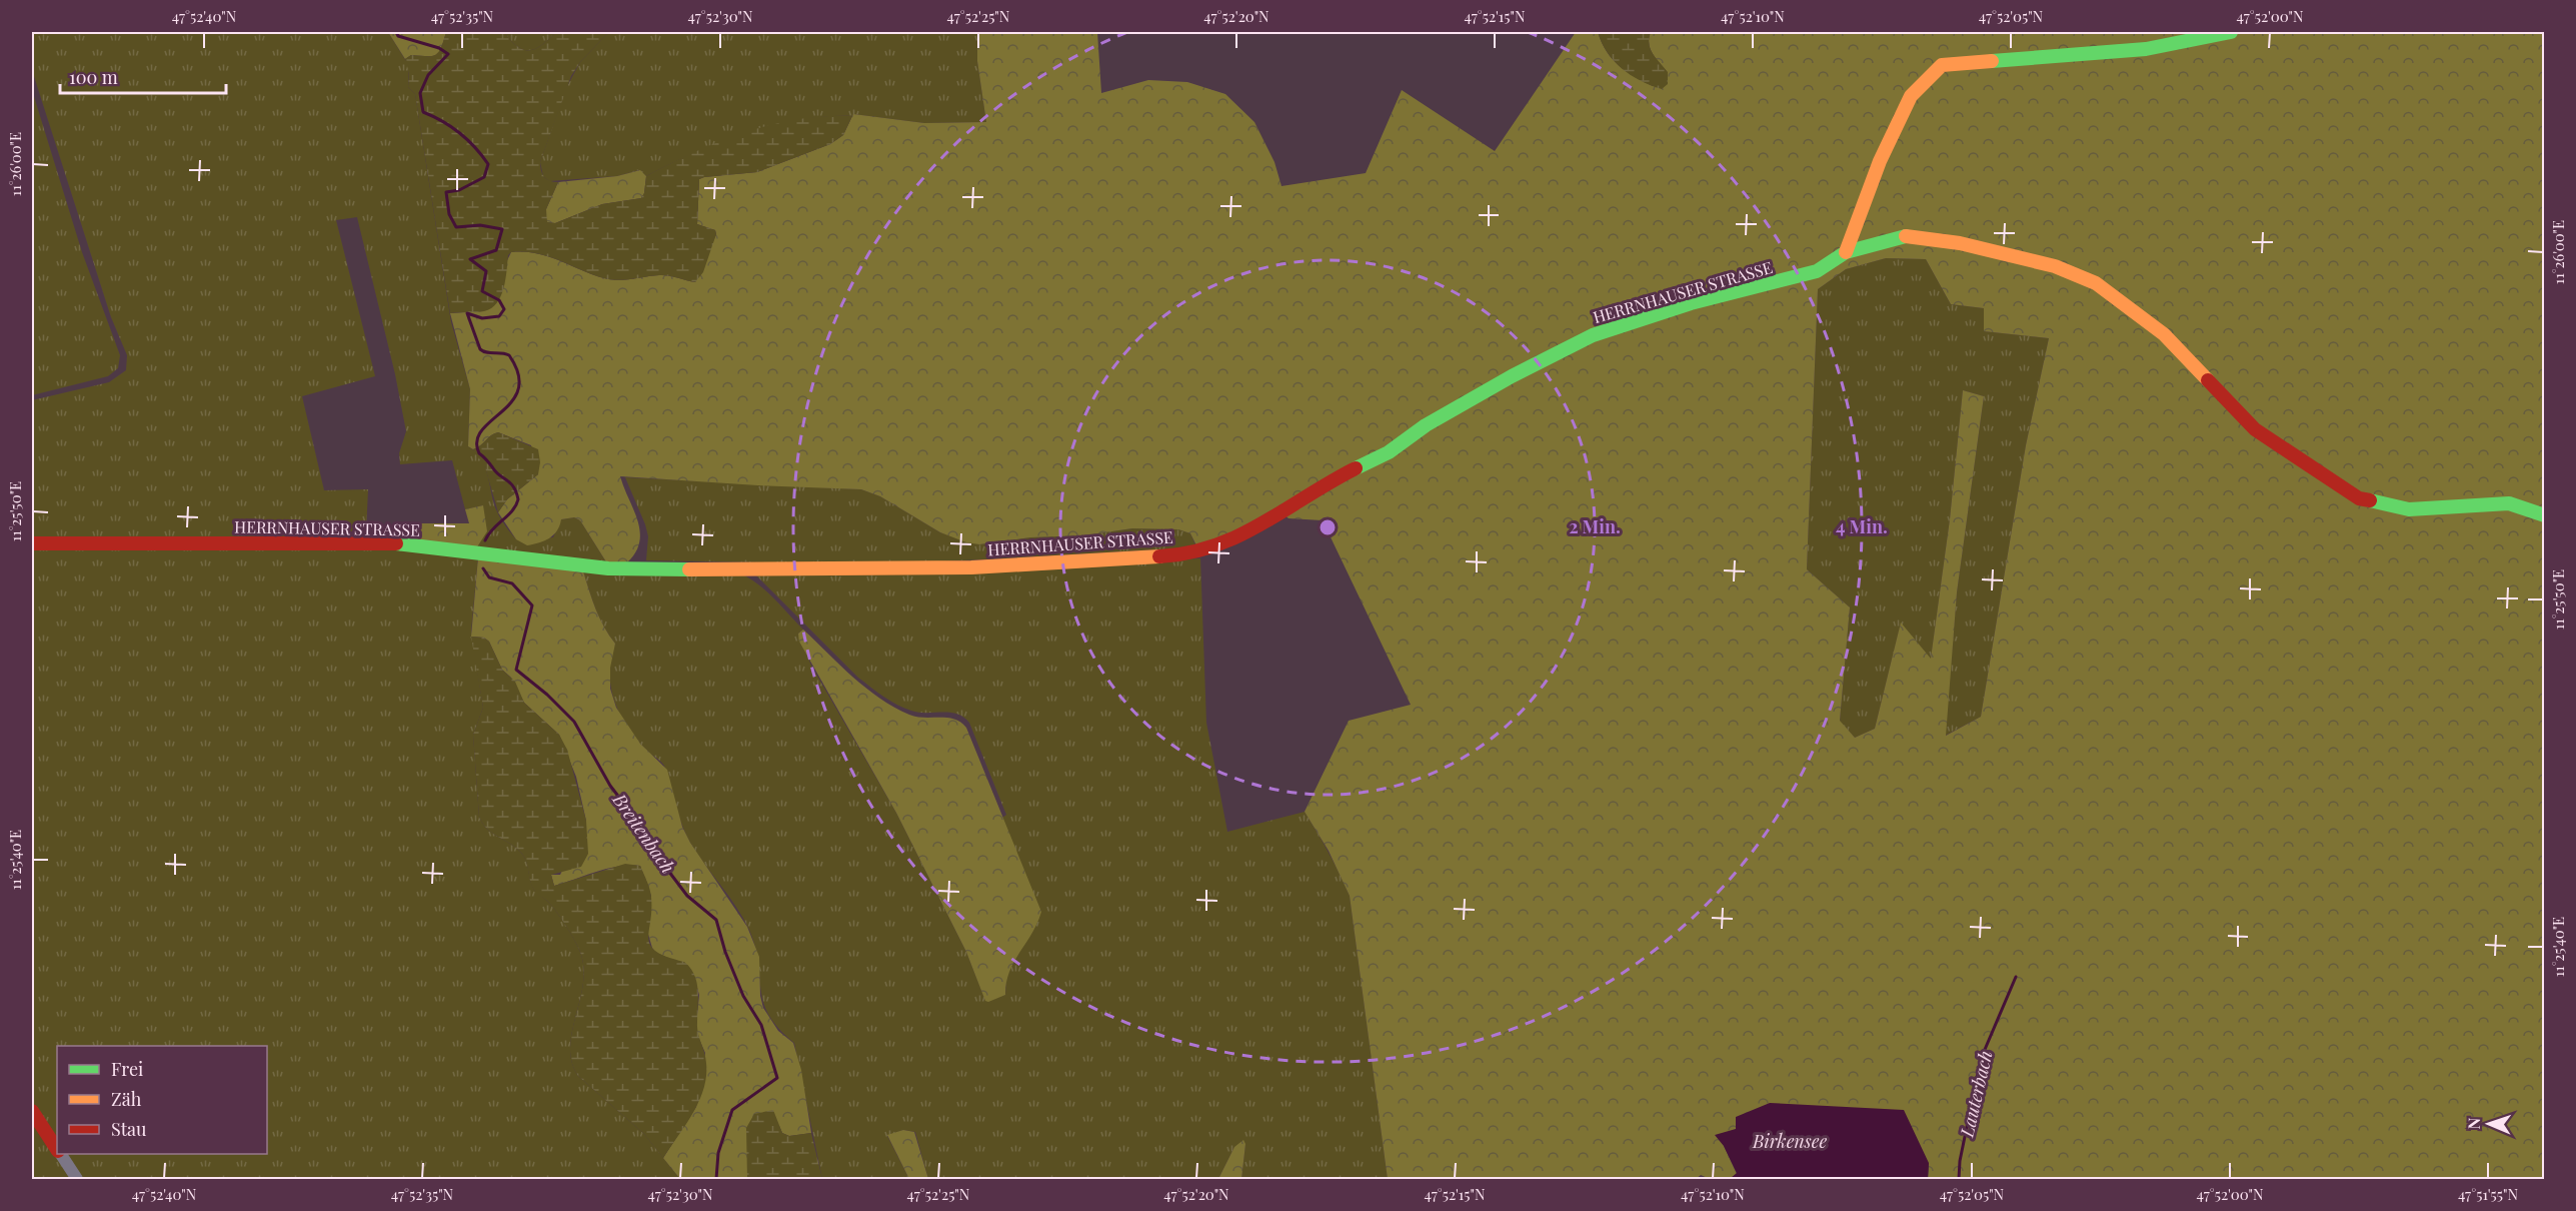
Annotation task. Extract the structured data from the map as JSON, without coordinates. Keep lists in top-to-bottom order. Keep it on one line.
{"streets":{"street":["HERRNHAUSER STRASSE"]},"water":["Breitenbach","Lauterbach","Birkensee"],"legend":["Frei","Zäh","Stau"],"scale_bar":"100 m","north":"left","coordinates":["47°52'40\"N","47°52'35\"N","47°52'30\"N","47°52'25\"N","47°52'20\"N","47°52'15\"N","47°52'10\"N","47°52'05\"N","47°52'00\"N","11°26'00\"E","11°25'50\"E","11°25'40\"E","47°51'55\"N"],"rings":["2 Min.","4 Min."]}
